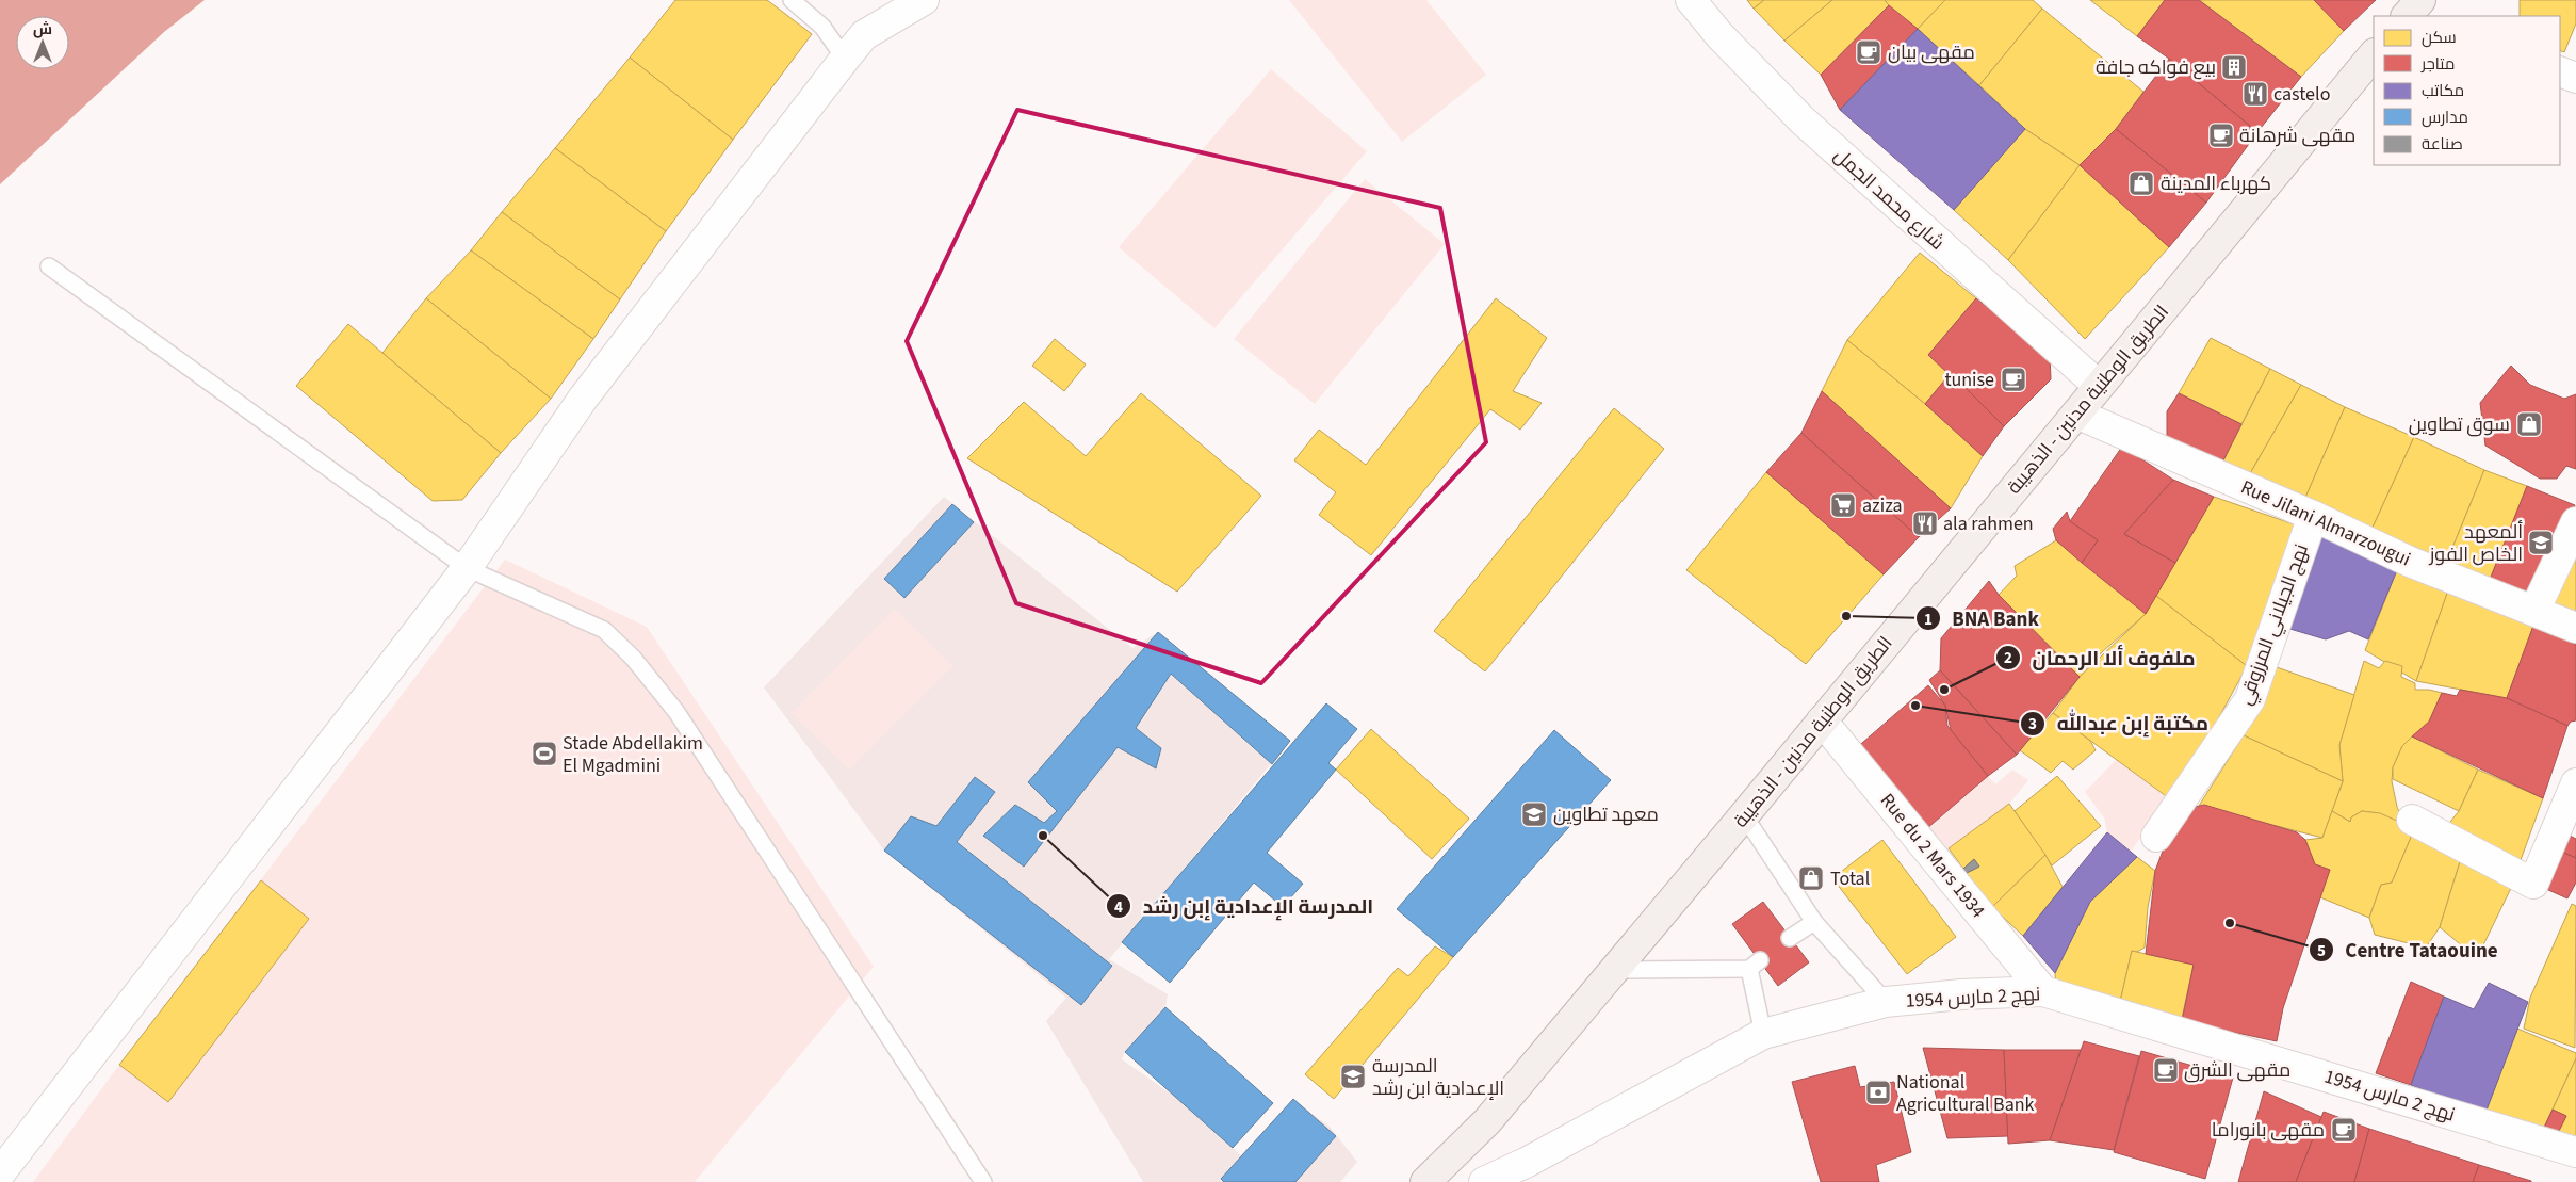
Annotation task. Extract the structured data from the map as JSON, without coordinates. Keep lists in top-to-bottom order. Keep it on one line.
{"streets":{"main road":["الطريق الوطنية مدنين - الذهيبة"],"street":["شارع محمد الجمل","Rue Jilani Almarzougui","نهج الجيلاني المرزوقي","Rue du 2 Mars 1934","نهج 2 مارس 1954"]},"crossings":[["شارع محمد الجمل","الطريق الوطنية مدنين - الذهيبة"],["الطريق الوطنية مدنين - الذهيبة","Rue Jilani Almarzougui"],["الطريق الوطنية مدنين - الذهيبة","Rue du 2 Mars 1934"],["Rue Jilani Almarzougui","نهج الجيلاني المرزوقي"],["Rue du 2 Mars 1934","نهج 2 مارس 1954"]],"places":{"cafe":["مقهى بيان","مقهى شرهانة","tunise","مقهى الشرق","مقهى بانوراما"],"building":["بيع فواكه جافة"],"restaurant":["castelo","ala rahmen"],"shop":["كهرباء المدينة","سوق تطاوين","Total"],"supermarket":["aziza"],"school or university":["ألمعهد الخاص الفوز","معهد تطاوين","المدرسة الإعدادية ابن رشد"],"other":["BNA Bank","ملفوف ألا الرحمان","مكتبة إبن عبدالله","المدرسة الإعدادية إبن رشد","Centre Tataouine"],"sports":["Stade Abdelاakim El Mgadmini"],"bank":["National Agricultural Bank"]},"legend":["سكن","متاجر","مكاتب","مدارس","صناعة"],"north":"top"}
